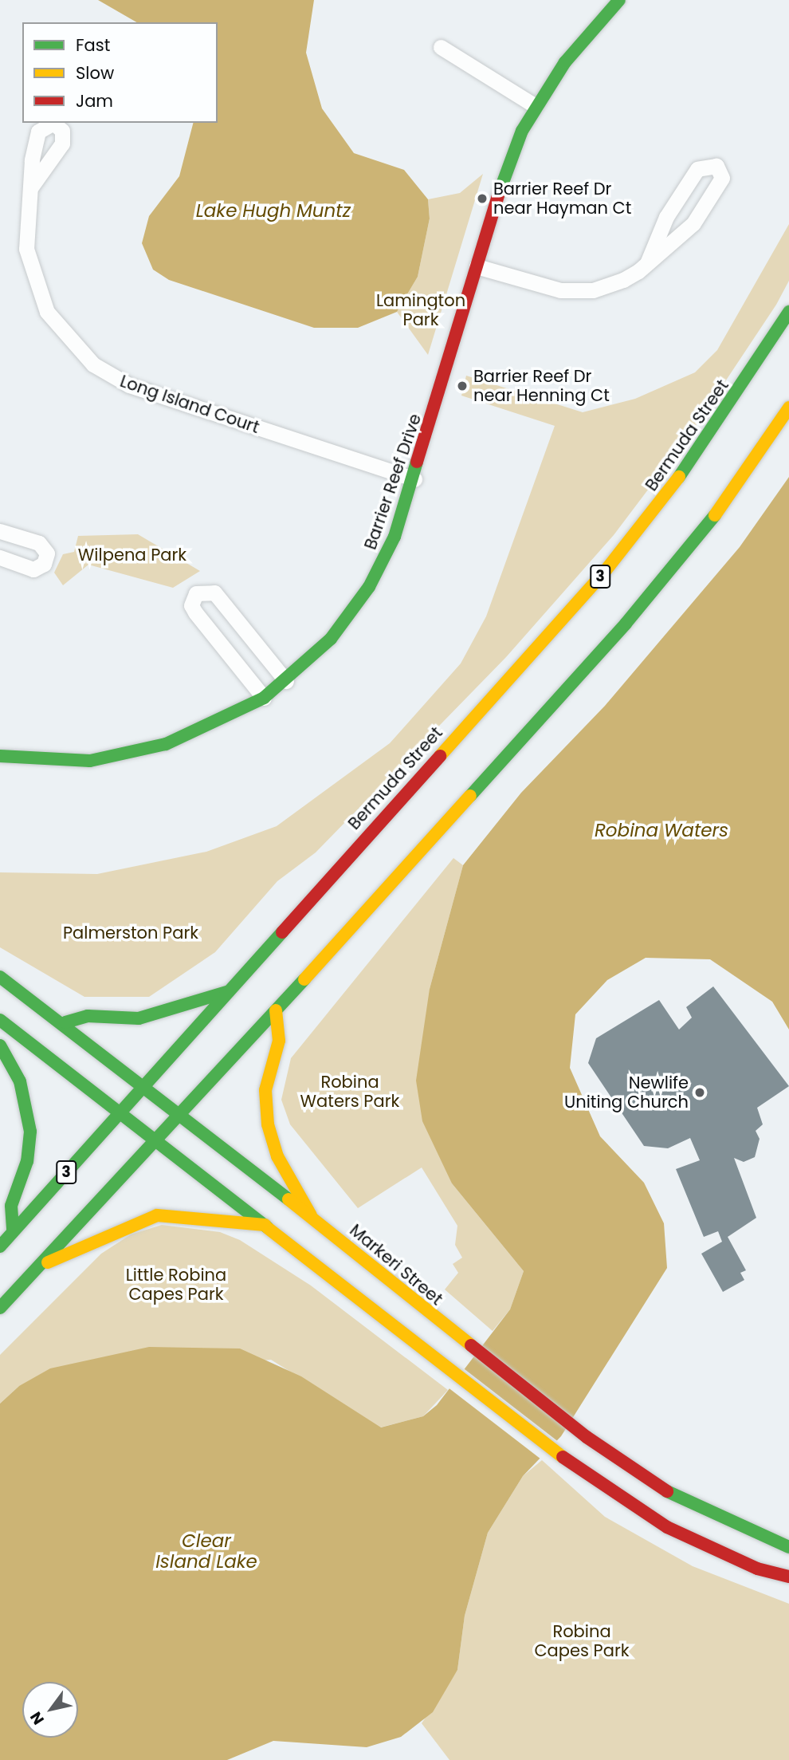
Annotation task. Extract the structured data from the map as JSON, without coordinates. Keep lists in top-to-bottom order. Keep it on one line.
{"streets":{"main road":["Bermuda Street","Barrier Reef Drive","3","Markeri Street"],"street":["Long Island Court"]},"crossings":[["Long Island Court","Barrier Reef Drive"],["Bermuda Street","Markeri Street"]],"water":["Lake Hugh Muntz","Robina Waters","Clear Island Lake"],"parks":["Lamington Park","Wilpena Park","Palmerston Park","Robina Waters Park","Little Robina Capes Park","Robina Capes Park"],"places":["Barrier Reef Dr near Hayman Ct","Barrier Reef Dr near Henning Ct","Newlife Uniting Church"],"legend":["Fast","Slow","Jam"],"north":"bottom left"}
